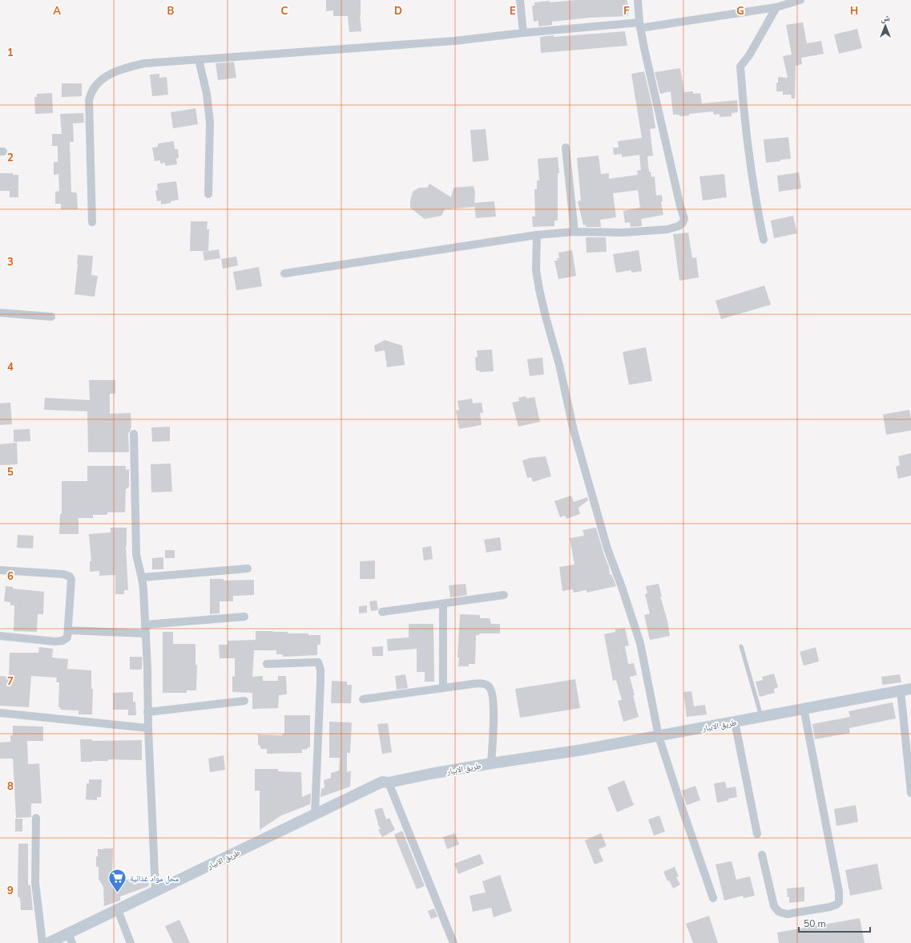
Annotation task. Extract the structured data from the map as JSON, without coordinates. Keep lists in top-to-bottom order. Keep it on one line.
{"streets":{"main road":["طريق الابيار"]},"places":{"supermarket":["محل مواد غذائية"]},"scale_bar":"50 m","north":"top","grid":{"columns":["A","B","C","D","E","F","G","H"],"rows":["1","2","3","4","5","6","7","8","9"]}}
